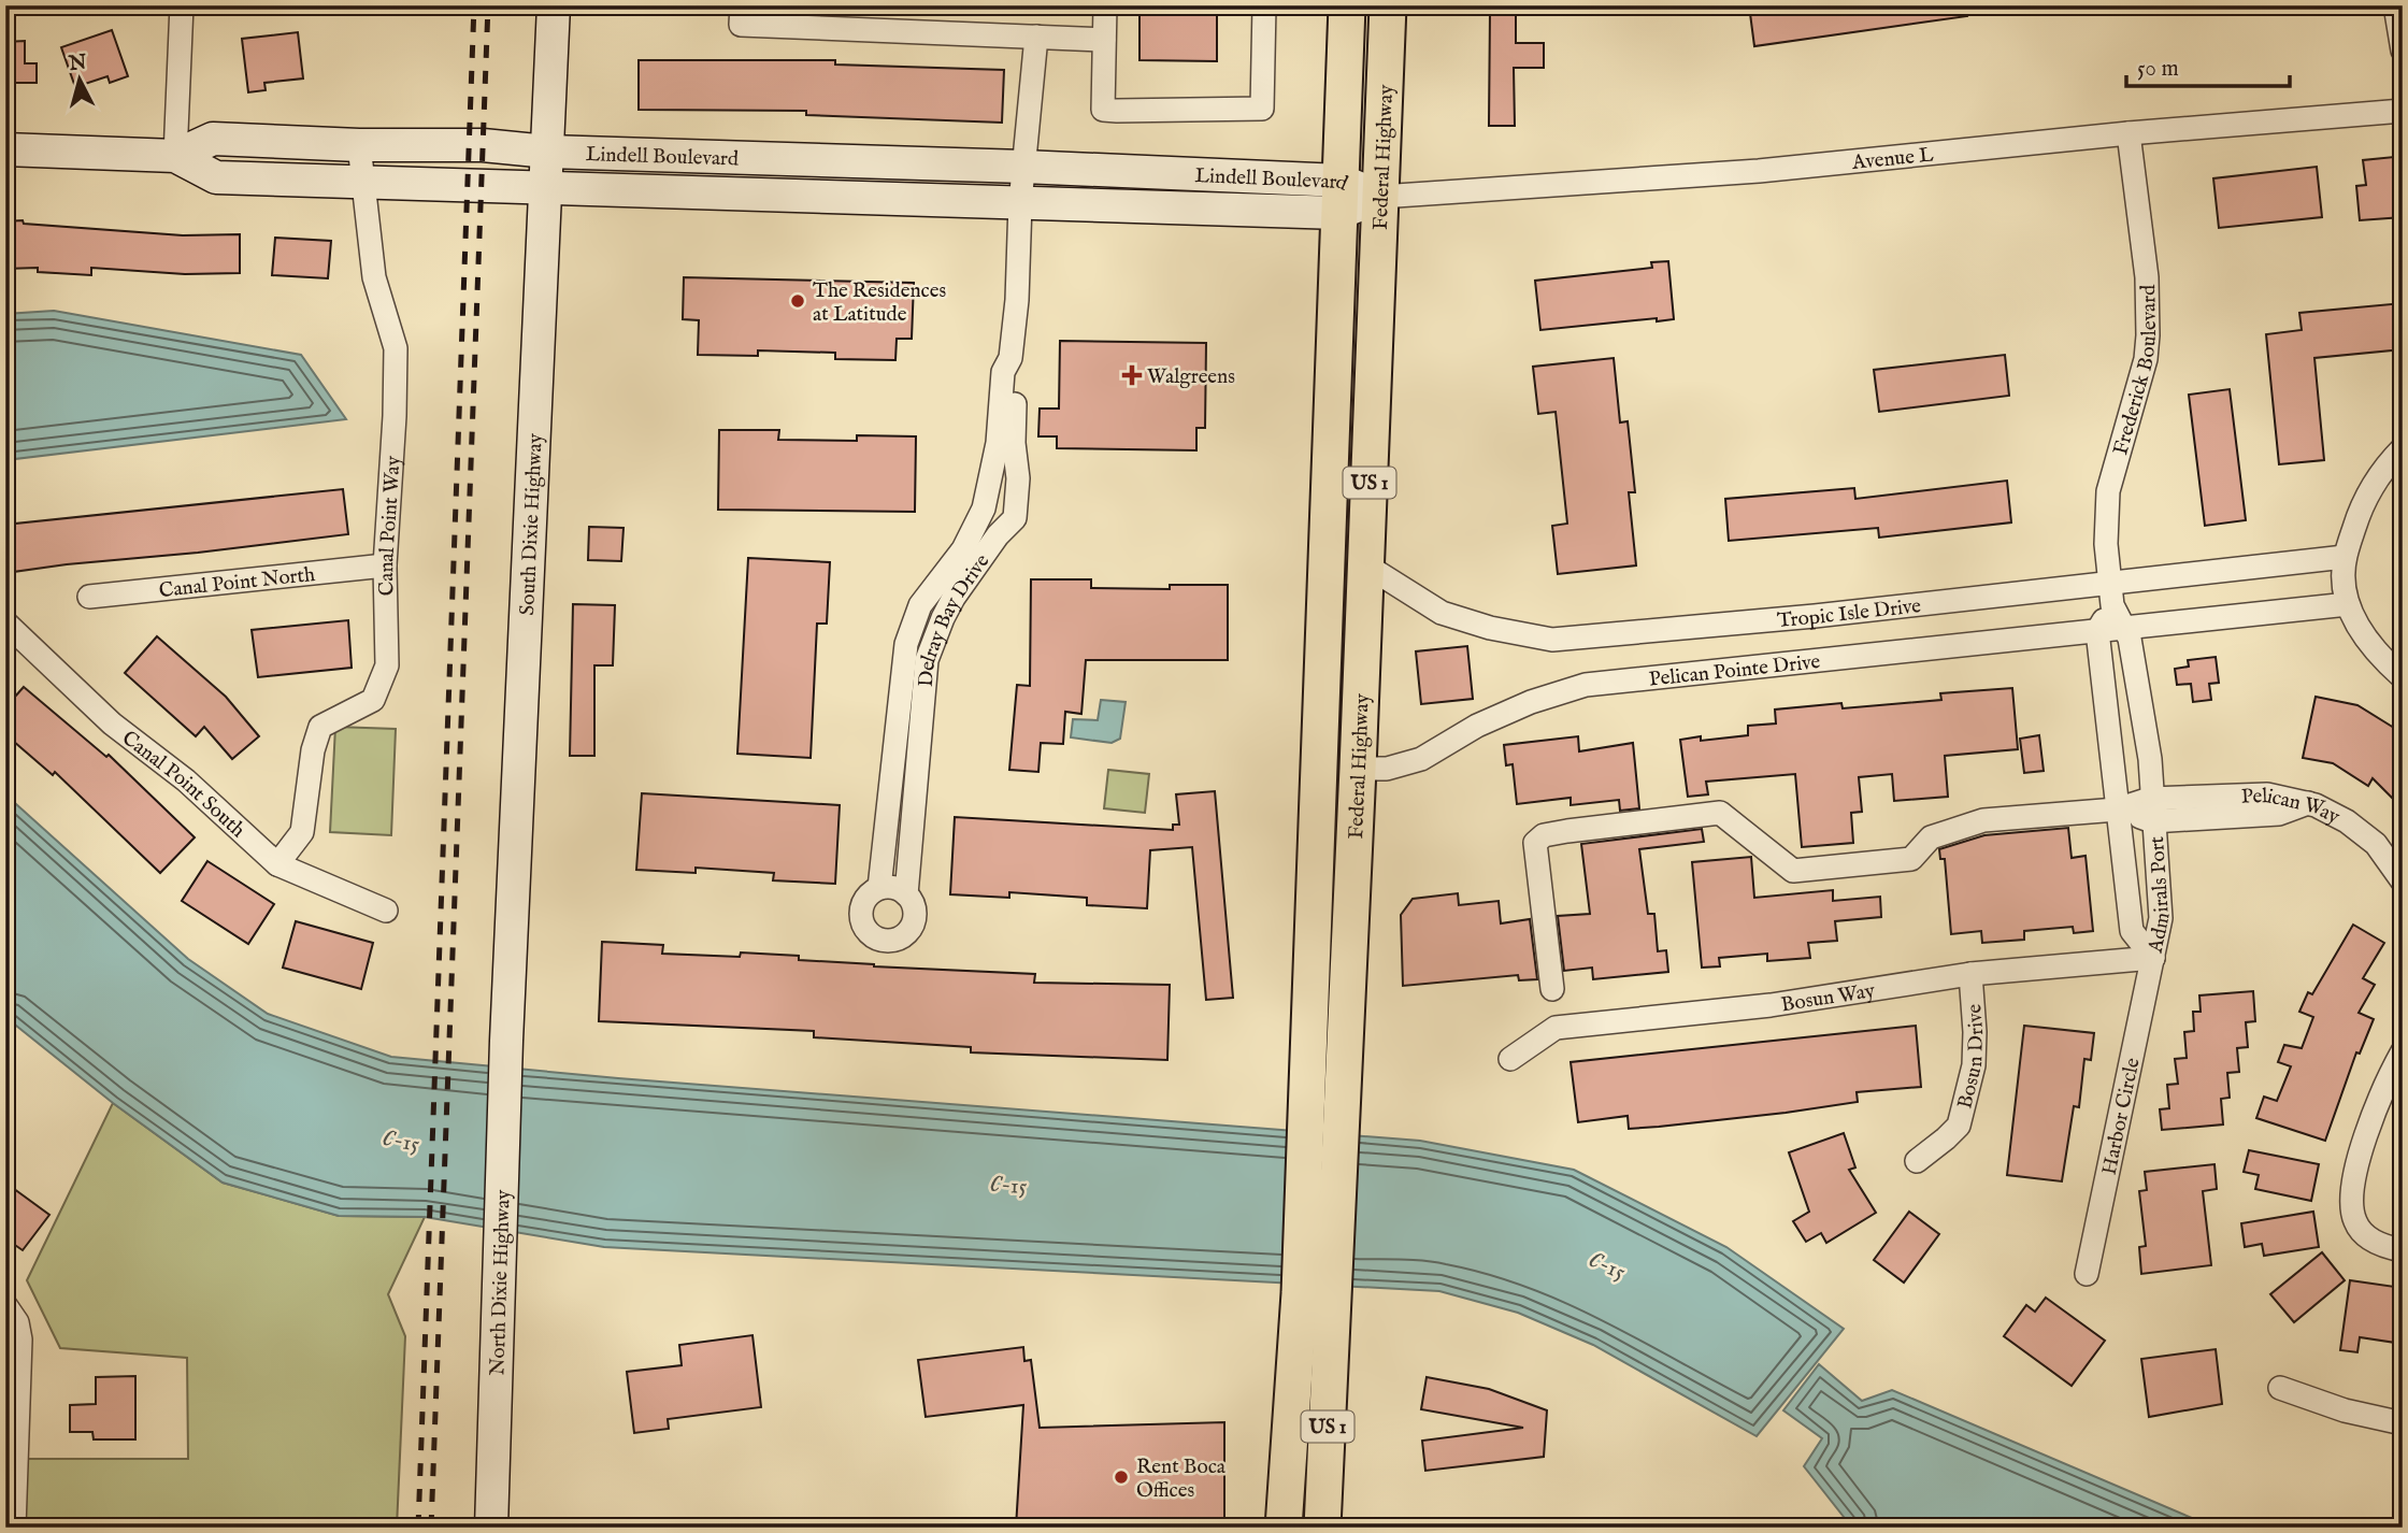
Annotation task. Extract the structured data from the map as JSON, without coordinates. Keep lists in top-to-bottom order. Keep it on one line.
{"streets":{"main road":["Federal Highway","US 1"],"street":["Lindell Boulevard","Avenue L","Frederick Boulevard","South Dixie Highway","Canal Point Way","Canal Point North","Tropic Isle Drive","Delray Bay Drive","Pelican Pointe Drive","Canal Point South","Pelican Way","Admirals Port","Bosun Way","Bosun Drive","Harbor Circle","North Dixie Highway"]},"crossings":[["Lindell Boulevard","Federal Highway"],["Lindell Boulevard","Avenue L"],["Lindell Boulevard","South Dixie Highway"],["Lindell Boulevard","Canal Point Way"],["Lindell Boulevard","Delray Bay Drive"],["Federal Highway","Avenue L"],["Federal Highway","Tropic Isle Drive"],["Federal Highway","Pelican Pointe Drive"],["Avenue L","Frederick Boulevard"],["Frederick Boulevard","Tropic Isle Drive"],["Frederick Boulevard","Admirals Port"],["South Dixie Highway","North Dixie Highway"],["Canal Point Way","Canal Point North"],["Canal Point Way","Canal Point South"],["Tropic Isle Drive","Admirals Port"],["Pelican Pointe Drive","Admirals Port"],["Pelican Way","Admirals Port"],["Admirals Port","Bosun Way"],["Admirals Port","Harbor Circle"],["Bosun Way","Bosun Drive"],["Bosun Way","Harbor Circle"]],"water":["C-15"],"places":{"other":["The Residences at Latitude","Rent Boca Offices"],"health":["Walgreens"]},"scale_bar":"50 m","north":"top"}
